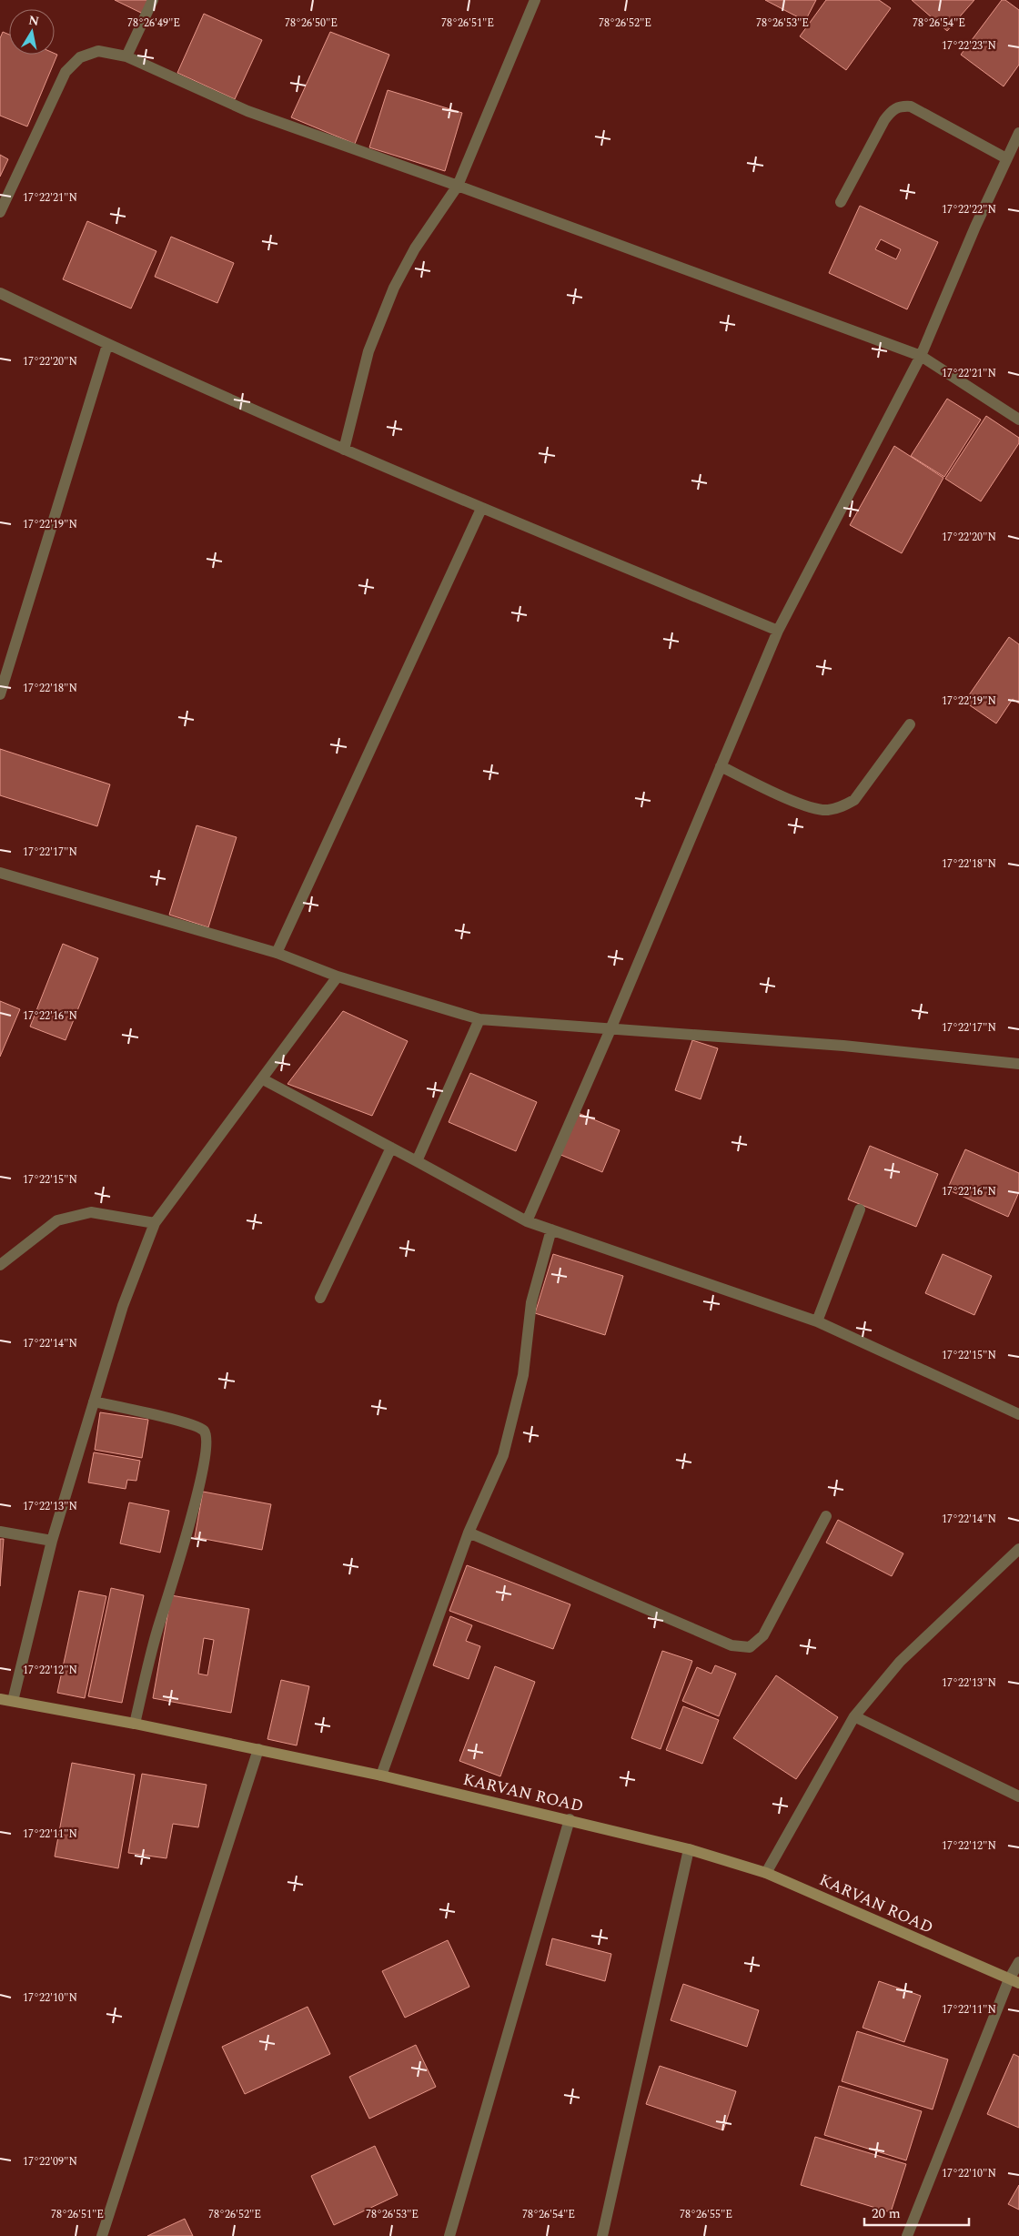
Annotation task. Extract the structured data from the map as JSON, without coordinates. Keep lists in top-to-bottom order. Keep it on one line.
{"streets":{"street":["KARVAN ROAD"]},"scale_bar":"20 m","north":"top","coordinates":["78°26'49\"E","78°26'51\"E","78°26'52\"E","78°26'53\"E","78°26'54\"E","78°26'50\"E","17°22'23\"N","17°22'21\"N","17°22'22\"N","17°22'20\"N","17°22'19\"N","17°22'18\"N","17°22'17\"N","17°22'16\"N","17°22'15\"N","17°22'14\"N","17°22'13\"N","17°22'12\"N","17°22'11\"N","17°22'10\"N","17°22'09\"N","78°26'55\"E"]}
